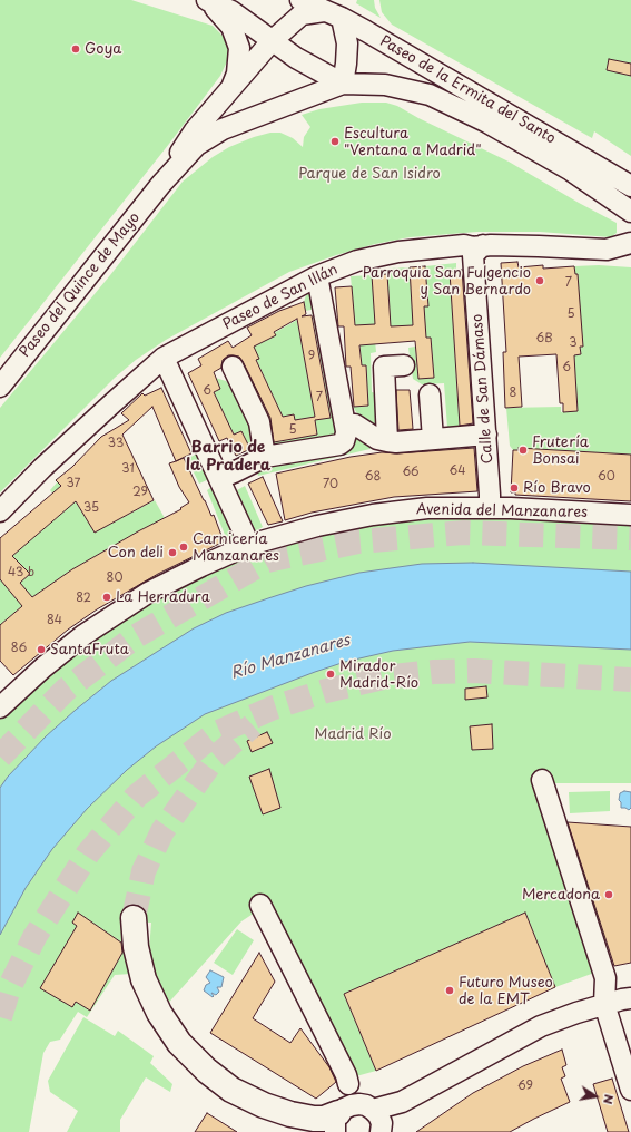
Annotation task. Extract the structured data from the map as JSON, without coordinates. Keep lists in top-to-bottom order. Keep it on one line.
{"streets":{"street":["Paseo de la Ermita del Santo","Paseo del Quince de Mayo","Paseo de San Illán","Calle de San Dámaso","Avenida del Manzanares"]},"crossings":[["Paseo de la Ermita del Santo","Paseo del Quince de Mayo"],["Paseo de San Illán","Calle de San Dámaso"],["Calle de San Dámaso","Avenida del Manzanares"]],"districts":["Barrio de la Pradera"],"water":["Río Manzanares"],"parks":["Parque de San Isidro","Madrid Río"],"places":["Goya","Escultura \"Ventana a Madrid\"","Parroquia San Fulgencio y San Bernardo","Frutería Bonsai","Río Bravo","Carnicería Manzanares","Con deli","La Herradura","SantaFruta","Mirador Madrid-Río","Mercadona","Futuro Museo de la EMT"],"house_numbers":["7","5","6B","3","9","6","6","8","7","5","33","31","64","66","68","60","37","70","29","35","43 b","80","82","84","86","69"],"north":"right"}
